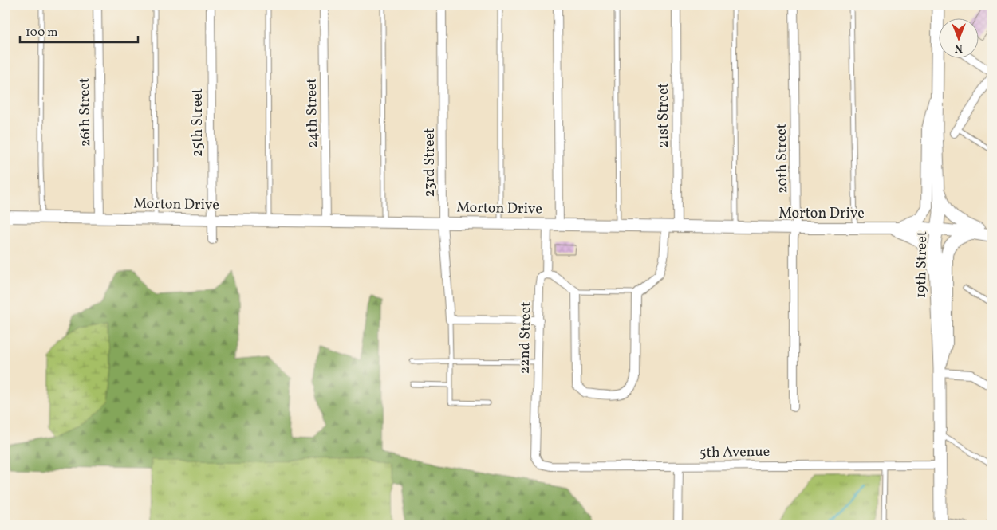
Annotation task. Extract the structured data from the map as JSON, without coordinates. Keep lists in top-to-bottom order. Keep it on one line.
{"streets":{"main road":["19th Street"],"street":["26th Street","24th Street","21st Street","25th Street","20th Street","23rd Street","Morton Drive","22nd Street","5th Avenue"]},"crossings":[["26th Street","Morton Drive"],["24th Street","Morton Drive"],["21st Street","Morton Drive"],["25th Street","Morton Drive"],["20th Street","Morton Drive"],["23rd Street","Morton Drive"],["Morton Drive","19th Street"],["Morton Drive","22nd Street"],["19th Street","5th Avenue"],["22nd Street","5th Avenue"]],"scale_bar":"100 m","north":"bottom"}
